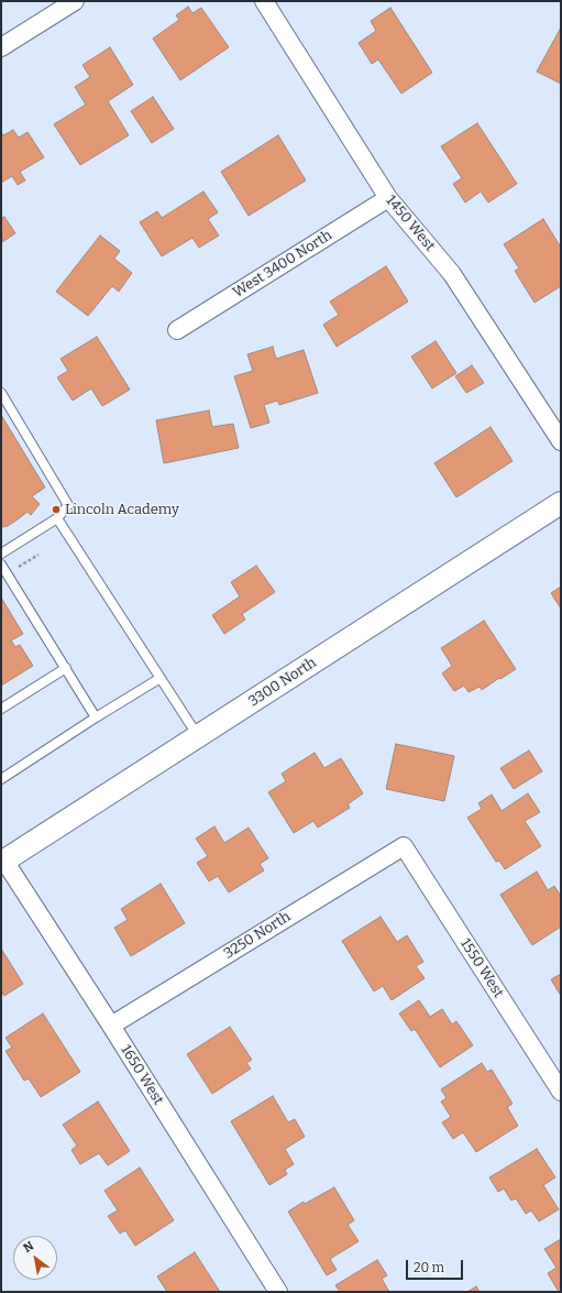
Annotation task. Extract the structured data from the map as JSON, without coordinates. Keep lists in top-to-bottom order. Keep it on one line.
{"streets":{"street":["1450 West","West 3400 North","3300 North","3250 North","1550 West","1650 West"]},"crossings":[["1450 West","West 3400 North"],["3300 North","1650 West"],["3250 North","1550 West"],["3250 North","1650 West"]],"places":["Lincoln Academy"],"scale_bar":"20 m","north":"top left"}
